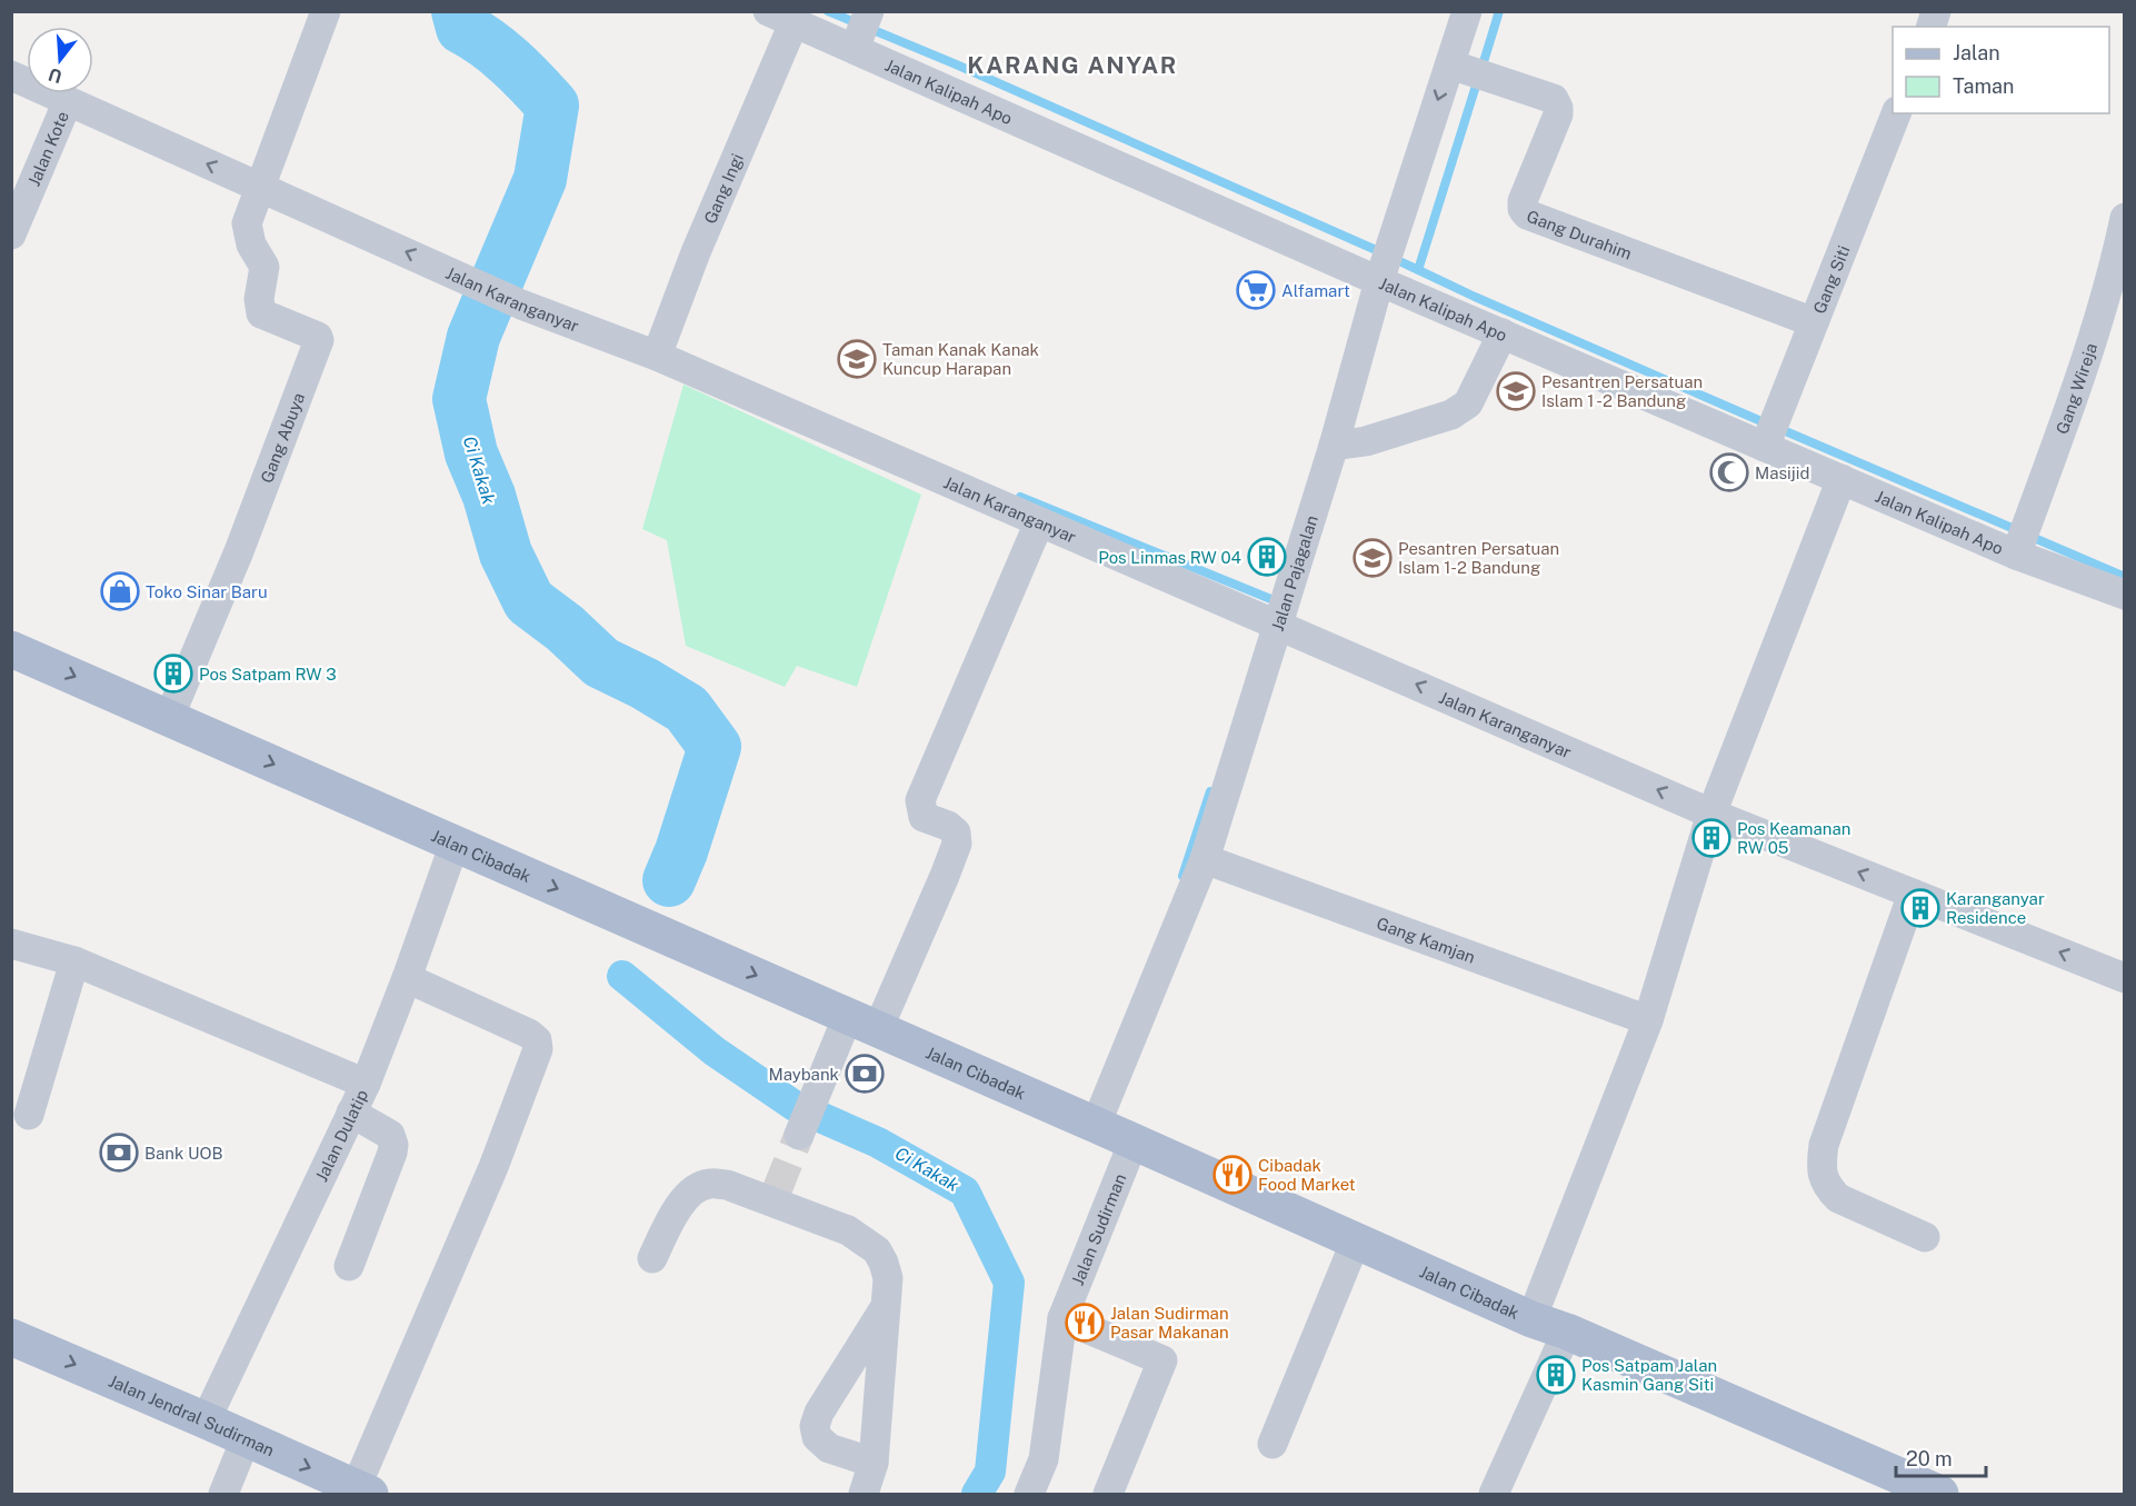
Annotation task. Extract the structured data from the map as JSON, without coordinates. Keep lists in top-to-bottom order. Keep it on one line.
{"streets":{"main road":["Jalan Cibadak","Jalan Jendral Sudirman"],"street":["Jalan Kalipah Apo","Jalan Kote","Gang Ingi","Gang Durahim","Gang Siti","Jalan Karanganyar","Gang Wireja","Gang Abuya","Jalan Pajagalan","Gang Kamjan","Jalan Dulatip","Jalan Sudirman"]},"crossings":[["Jalan Kalipah Apo","Gang Ingi"],["Jalan Kalipah Apo","Gang Siti"],["Jalan Kalipah Apo","Gang Wireja"],["Jalan Kalipah Apo","Jalan Pajagalan"],["Jalan Kote","Jalan Karanganyar"],["Gang Ingi","Jalan Karanganyar"],["Gang Durahim","Gang Siti"],["Gang Durahim","Jalan Pajagalan"],["Jalan Karanganyar","Gang Abuya"],["Jalan Karanganyar","Jalan Pajagalan"],["Gang Abuya","Jalan Cibadak"],["Jalan Pajagalan","Jalan Cibadak"],["Jalan Pajagalan","Gang Kamjan"],["Jalan Cibadak","Jalan Dulatip"],["Jalan Cibadak","Jalan Sudirman"],["Jalan Dulatip","Jalan Jendral Sudirman"]],"one_way":["Jalan Karanganyar","Jalan Cibadak","Jalan Jendral Sudirman"],"districts":["KARANG ANYAR"],"water":["Ci Kakak"],"places":{"supermarket":["Alfamart"],"school or university":["Taman Kanak Kanak Kuncup Harapan","Pesantren Persatuan Islam 1 -2 Bandung","Pesantren Persatuan Islam 1-2 Bandung"],"mosque":["Masijid"],"building":["Pos Linmas RW 04","Pos Satpam RW 3","Pos Keamanan RW 05","Karanganyar Residence","Pos Satpam Jalan Kasmin Gang Siti"],"shop":["Toko Sinar Baru"],"bank":["Maybank","Bank UOB"],"restaurant":["Cibadak Food Market","Jalan Sudirman Pasar Makanan"]},"legend":["Jalan","Taman"],"scale_bar":"20 m","north":"bottom"}
